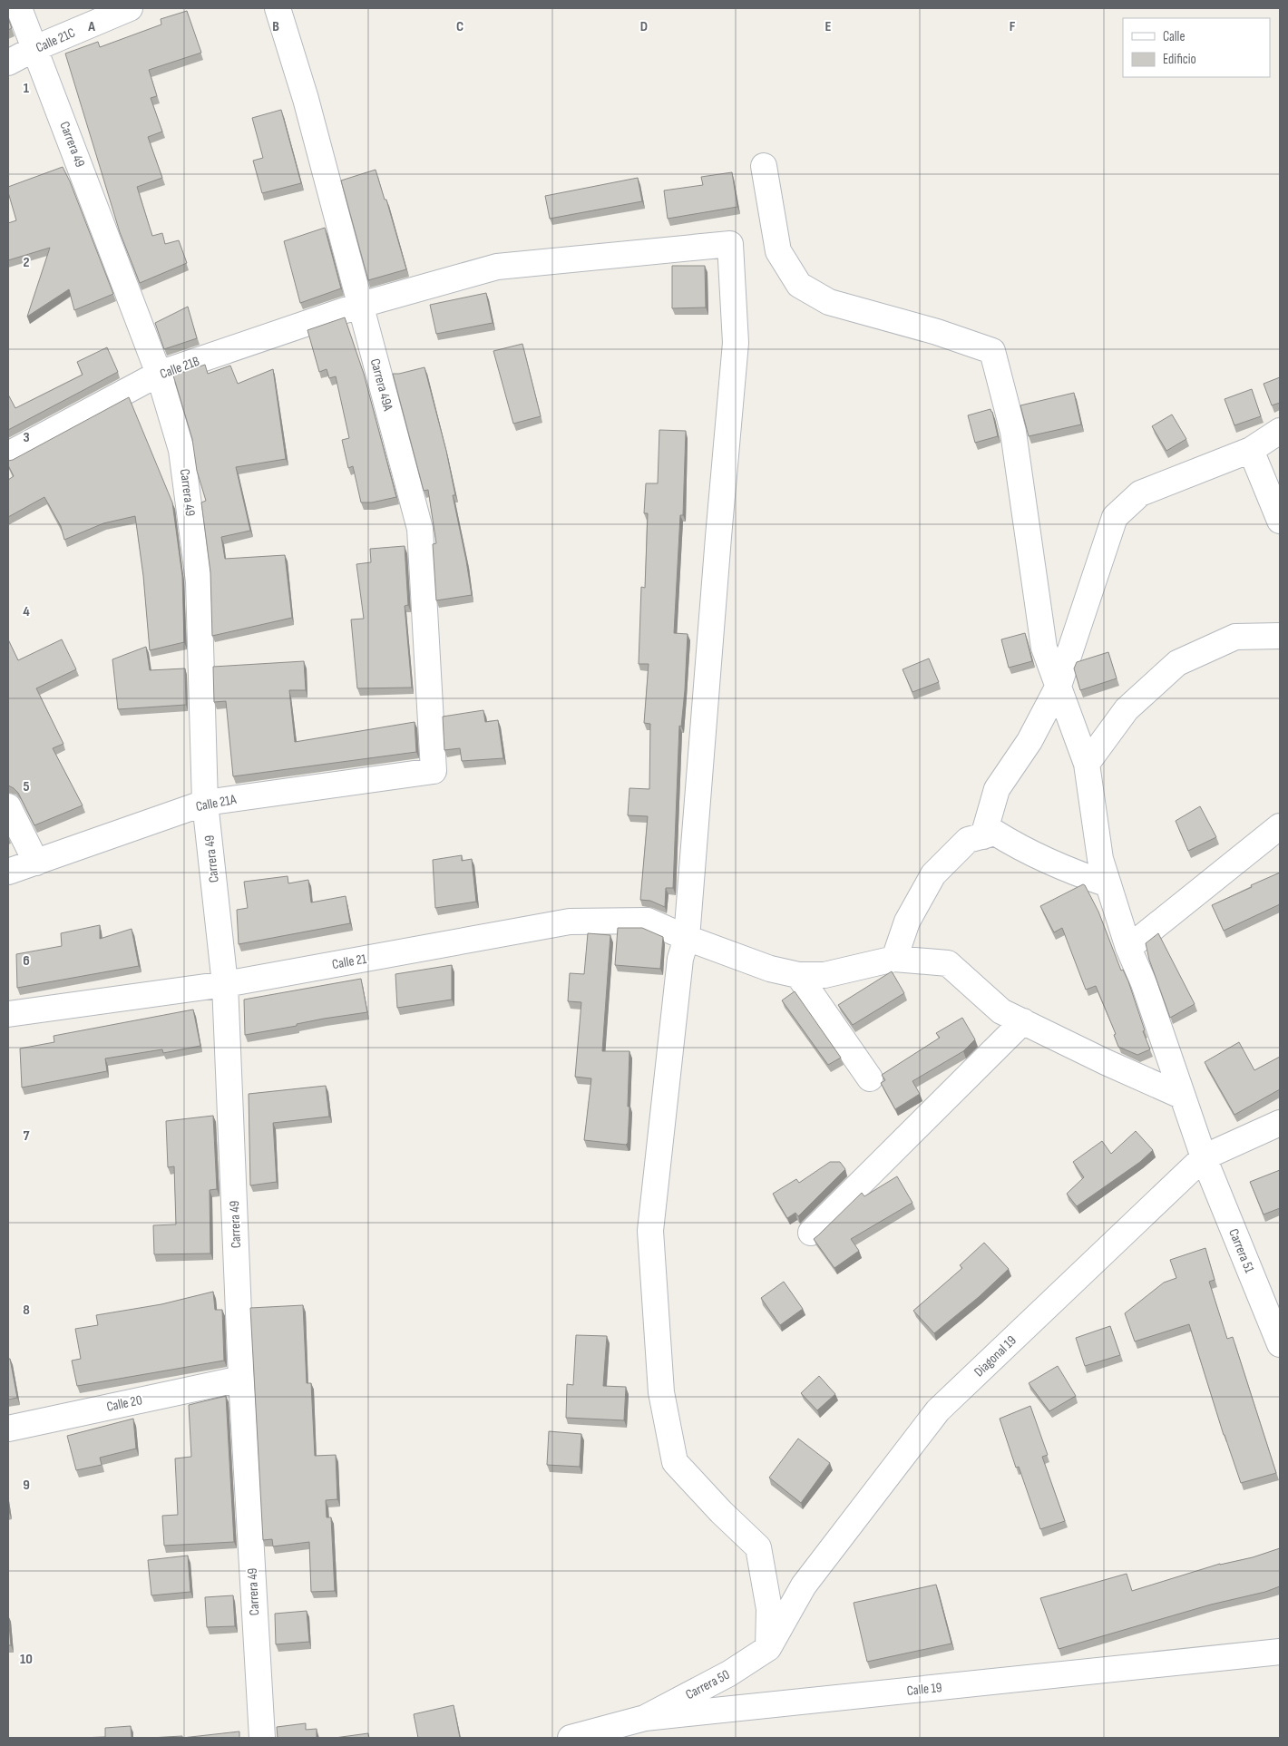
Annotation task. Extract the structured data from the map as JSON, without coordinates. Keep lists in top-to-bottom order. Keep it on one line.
{"streets":{"street":["Calle 21C","Carrera 49","Calle 21B","Carrera 49A","Calle 21A","Calle 21","Carrera 51","Diagonal 19","Calle 20","Carrera 50","Calle 19"]},"crossings":[["Calle 21C","Carrera 49"],["Carrera 49","Calle 21B"],["Carrera 49","Calle 21A"],["Carrera 49","Calle 21"],["Carrera 49","Calle 20"],["Calle 21B","Carrera 49A"],["Calle 21B","Calle 21"],["Carrera 49A","Calle 21A"],["Calle 21","Carrera 51"],["Carrera 51","Diagonal 19"],["Diagonal 19","Carrera 50"],["Carrera 50","Calle 19"]],"legend":["Calle","Edificio"],"grid":{"columns":["A","B","C","D","E","F"],"rows":["1","2","3","4","5","6","7","8","9","10"]}}
